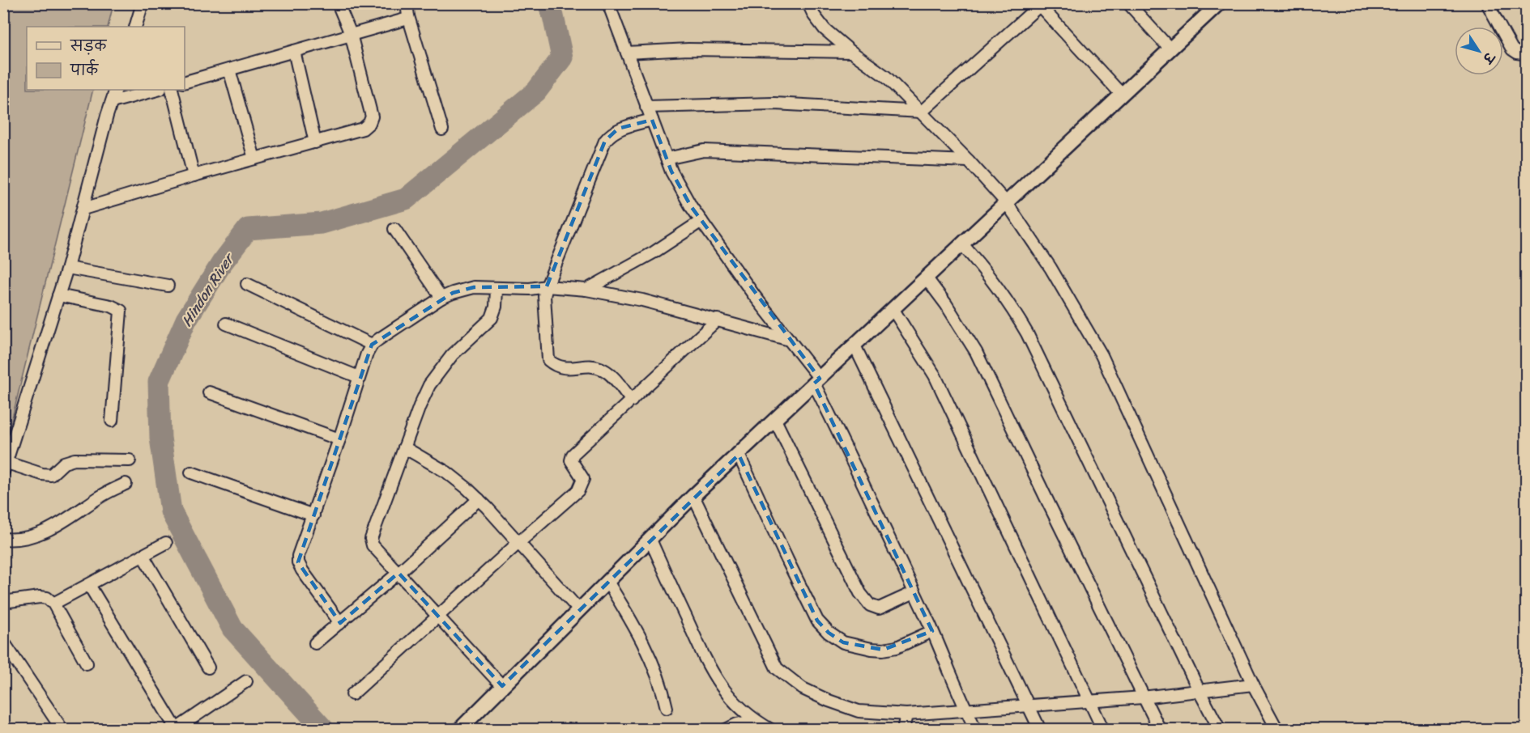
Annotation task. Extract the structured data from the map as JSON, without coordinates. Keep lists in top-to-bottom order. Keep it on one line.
{"water":["Hindon River"],"legend":["सड़क","पार्क"],"north":"bottom right"}
